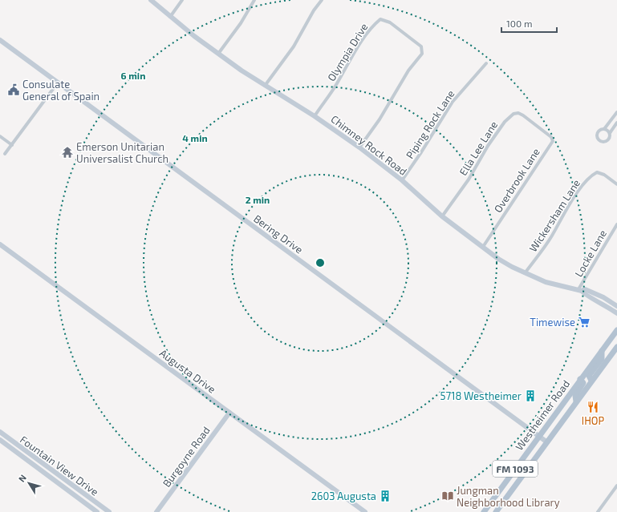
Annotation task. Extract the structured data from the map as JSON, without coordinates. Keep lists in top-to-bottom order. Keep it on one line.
{"streets":{"main road":["Westheimer Road","FM 1093"],"street":["Olympia Drive","Piping Rock Lane","Chimney Rock Road","Ella Lee Lane","Overbrook Lane","Wickersham Lane","Bering Drive","Locke Lane","Augusta Drive","Burgoyne Road","Fountain View Drive"]},"crossings":[["Olympia Drive","Chimney Rock Road"],["Piping Rock Lane","Chimney Rock Road"],["Chimney Rock Road","Ella Lee Lane"],["Chimney Rock Road","Overbrook Lane"],["Chimney Rock Road","Wickersham Lane"],["Chimney Rock Road","Locke Lane"],["Ella Lee Lane","Overbrook Lane"],["Bering Drive","Westheimer Road"],["Augusta Drive","Burgoyne Road"]],"places":{"public building":["Consulate General of Spain"],"temple":["Emerson Unitarian Universalist Church"],"supermarket":["Timewise"],"building":["5718 Westheimer","2603 Augusta"],"restaurant":["IHOP"],"library":["Jungman Neighborhood Library"]},"scale_bar":"100 m","north":"top left","rings":["6 min","4 min","2 min"]}
